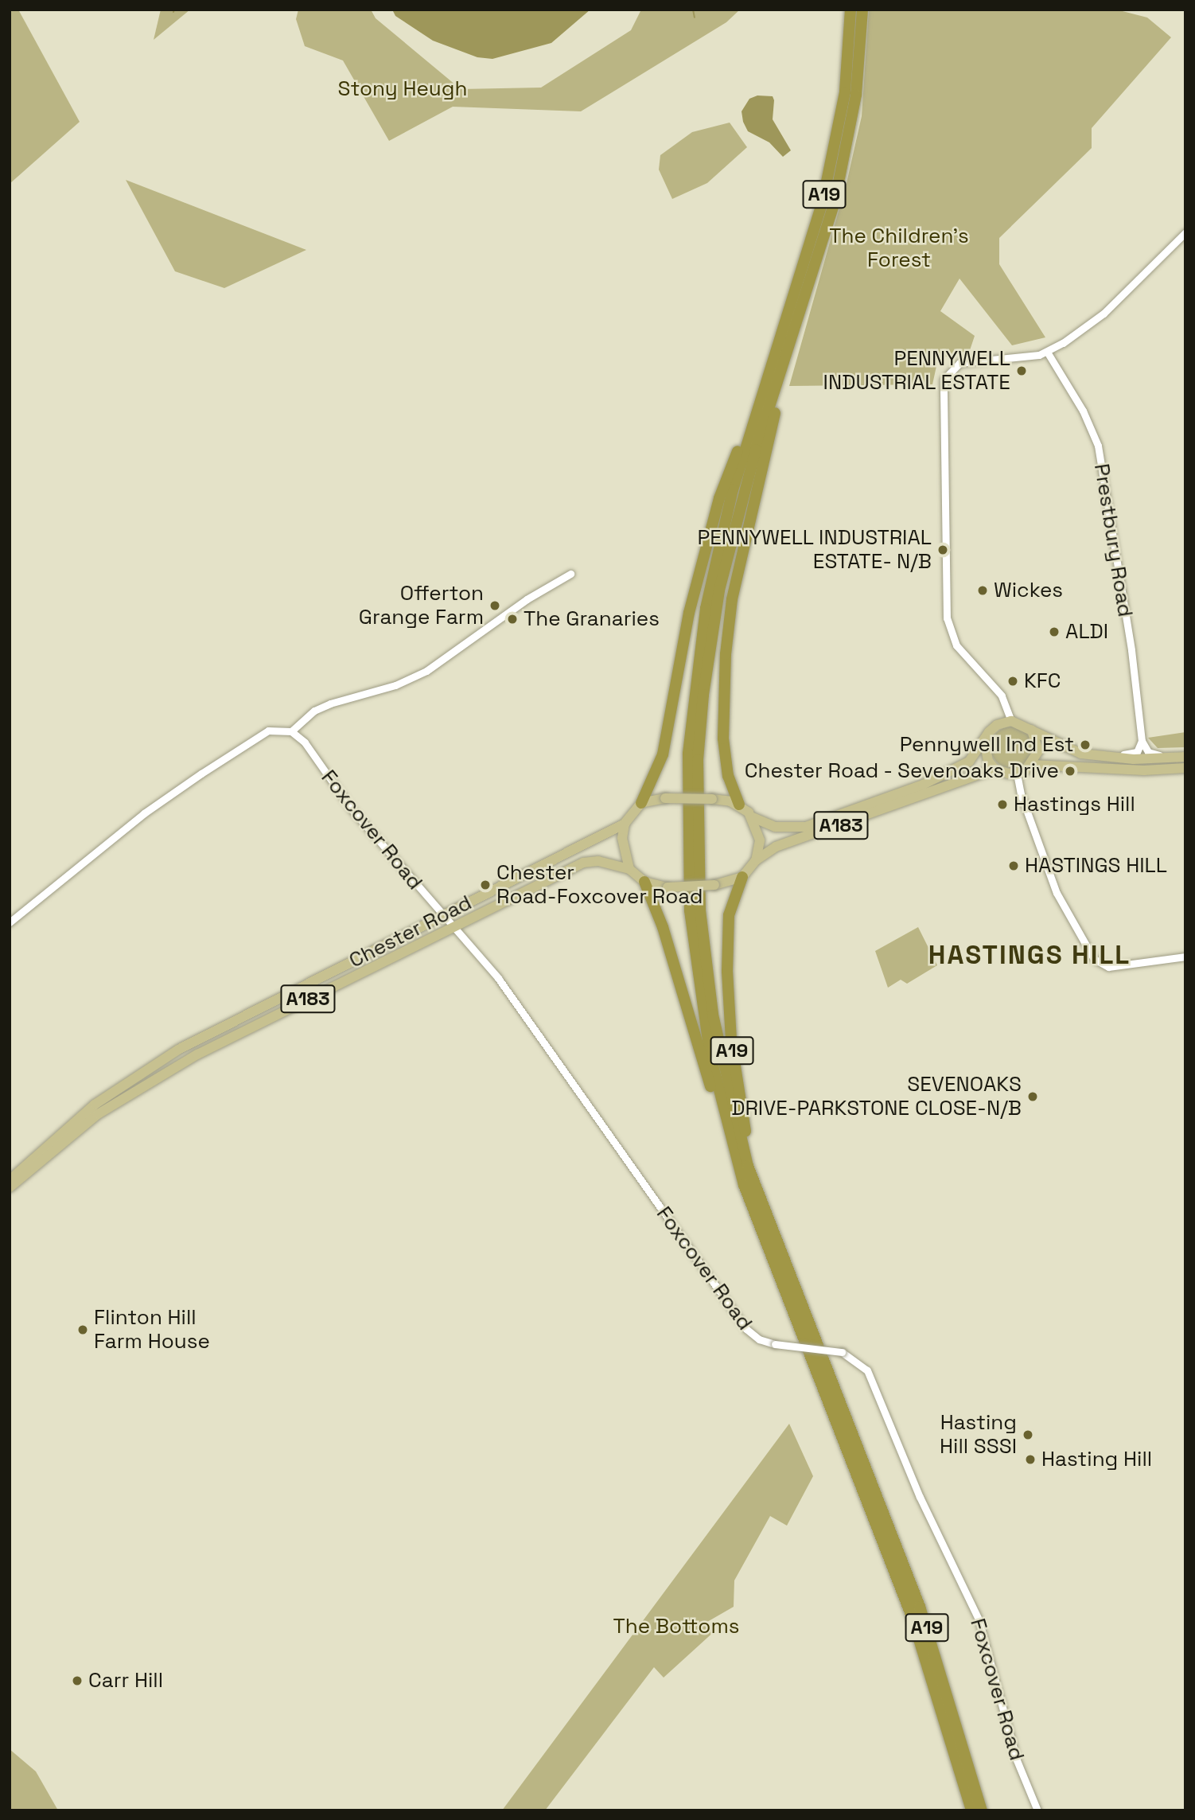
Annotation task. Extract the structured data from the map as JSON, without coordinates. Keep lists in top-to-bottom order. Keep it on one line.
{"streets":{"highway":["A19"],"main road":["A183","Chester Road"],"street":["Prestbury Road","Foxcover Road"]},"crossings":[["A19","A183"],["A19","Chester Road"],["A183","Chester Road"],["Foxcover Road","Chester Road"]],"districts":["HASTINGS HILL"],"parks":["Stony Heugh","The Children's Forest","The Bottoms"],"places":["PENNYWELL INDUSTRIAL ESTATE","PENNYWELL INDUSTRIAL ESTATE- N/B","Wickes","Offerton Grange Farm","The Granaries","ALDI","KFC","Pennywell Ind Est","Chester Road - Sevenoaks Drive","Hastings Hill","HASTINGS HILL","Chester Road-Foxcover Road","SEVENOAKS DRIVE-PARKSTONE CLOSE-N/B","Flinton Hill Farm House","Hasting Hill SSSI","Hasting Hill","Carr Hill"]}
